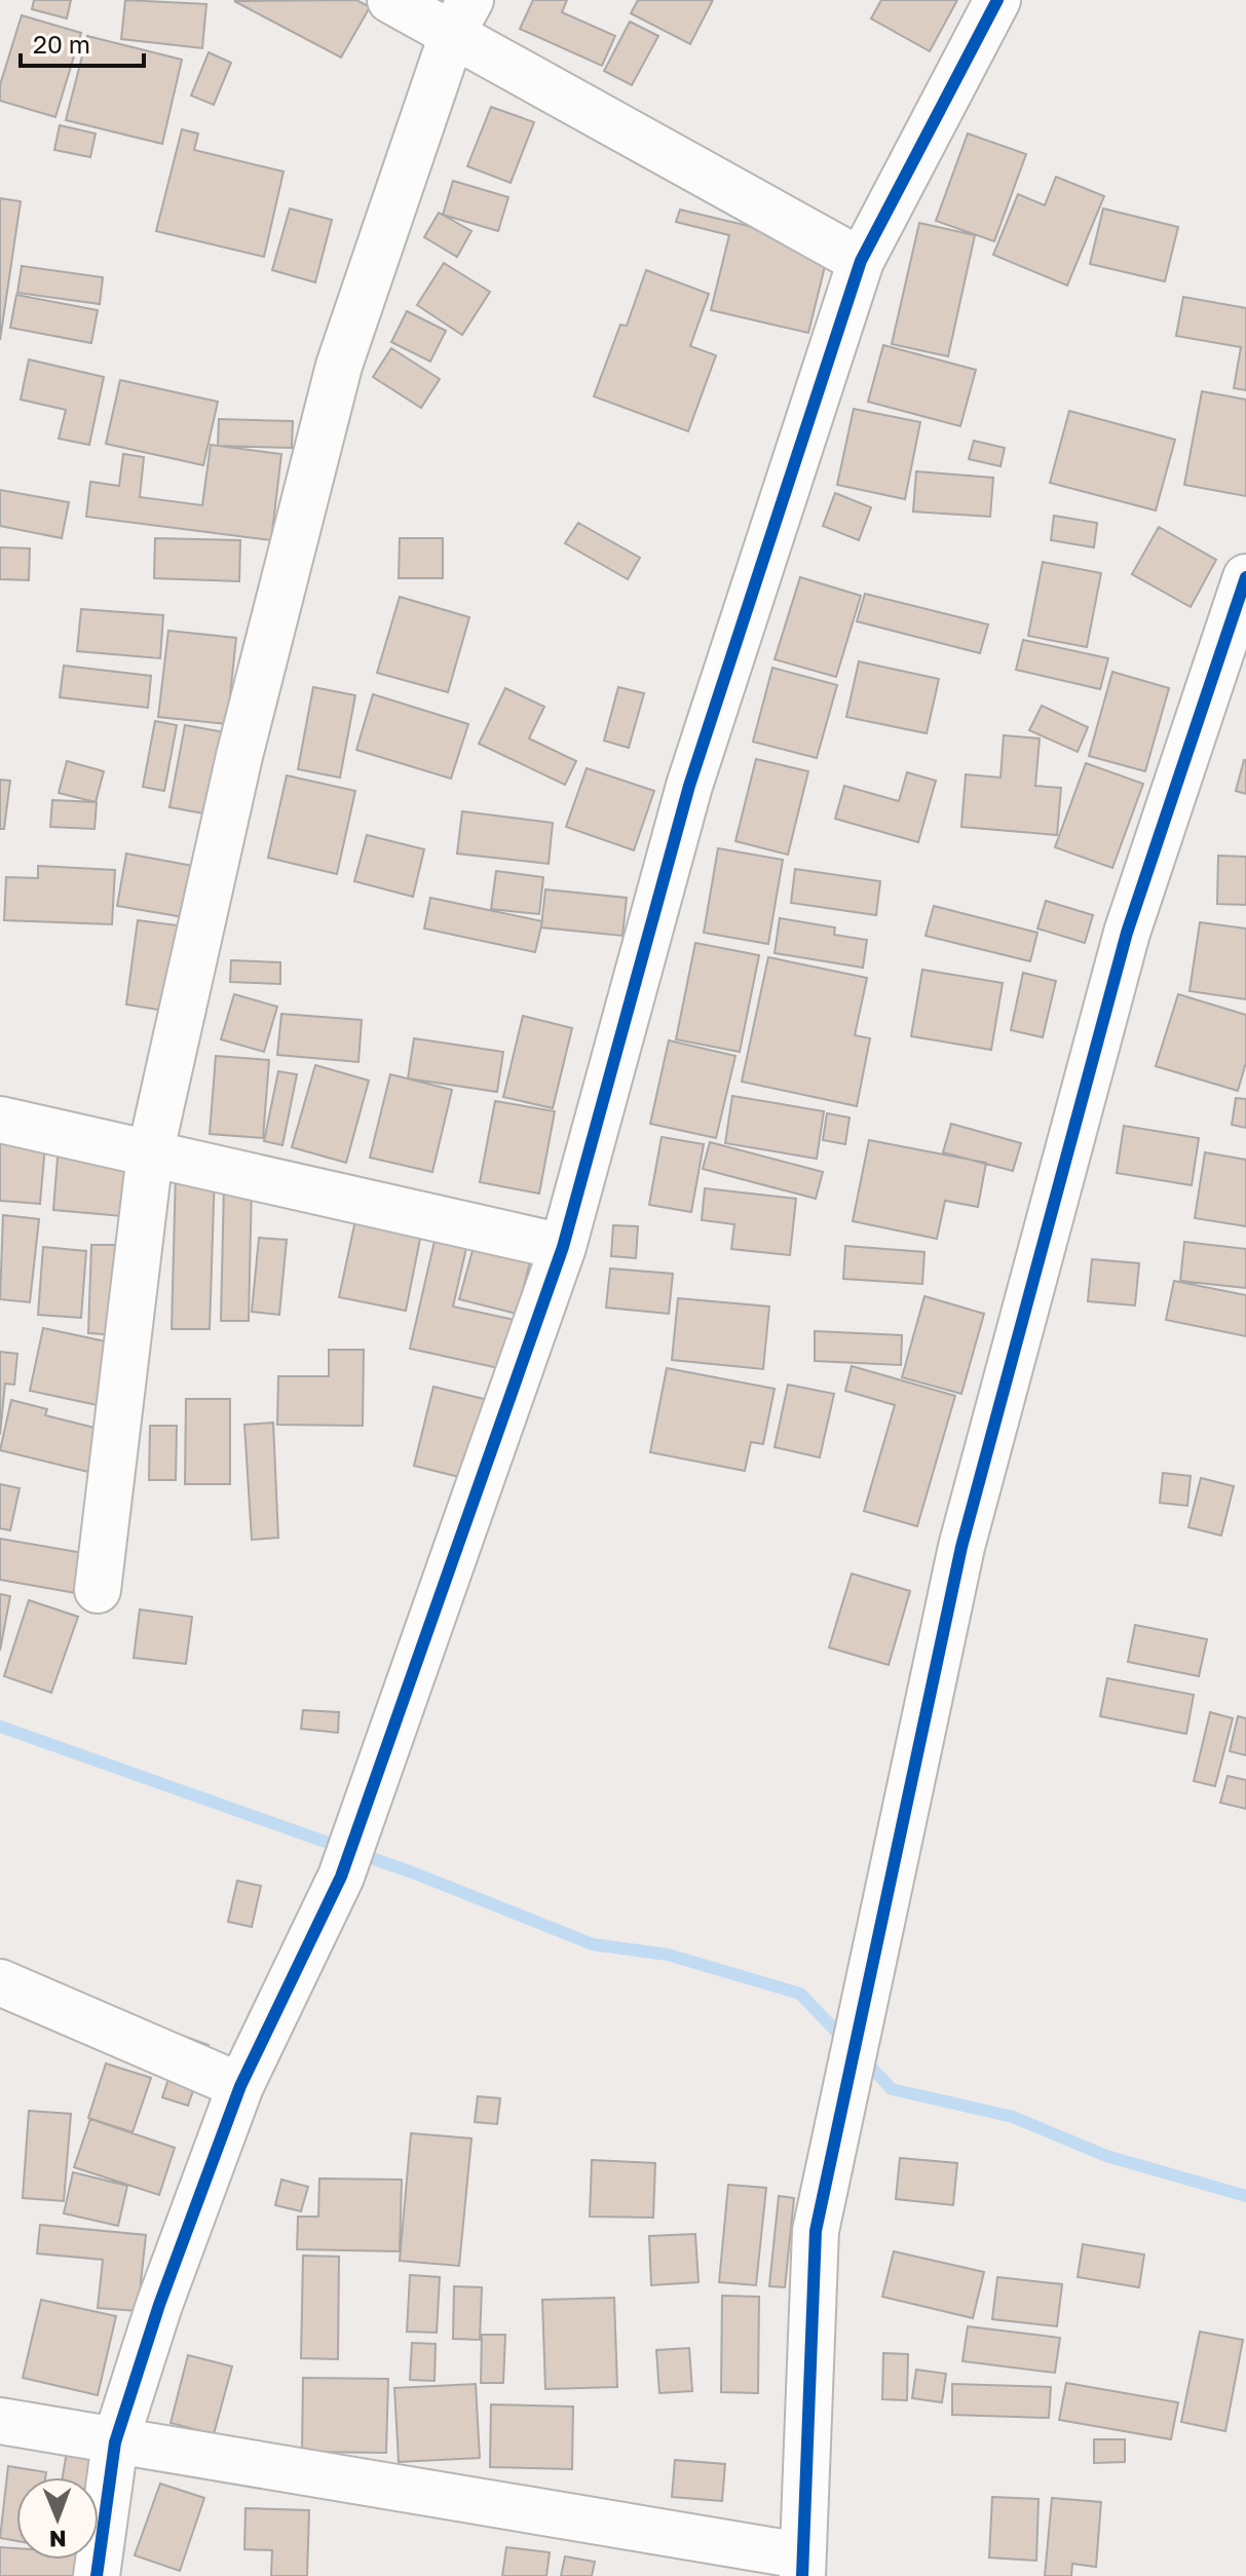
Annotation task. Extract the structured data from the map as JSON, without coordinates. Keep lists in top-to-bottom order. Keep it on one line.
{"scale_bar":"20 m","north":"bottom"}
